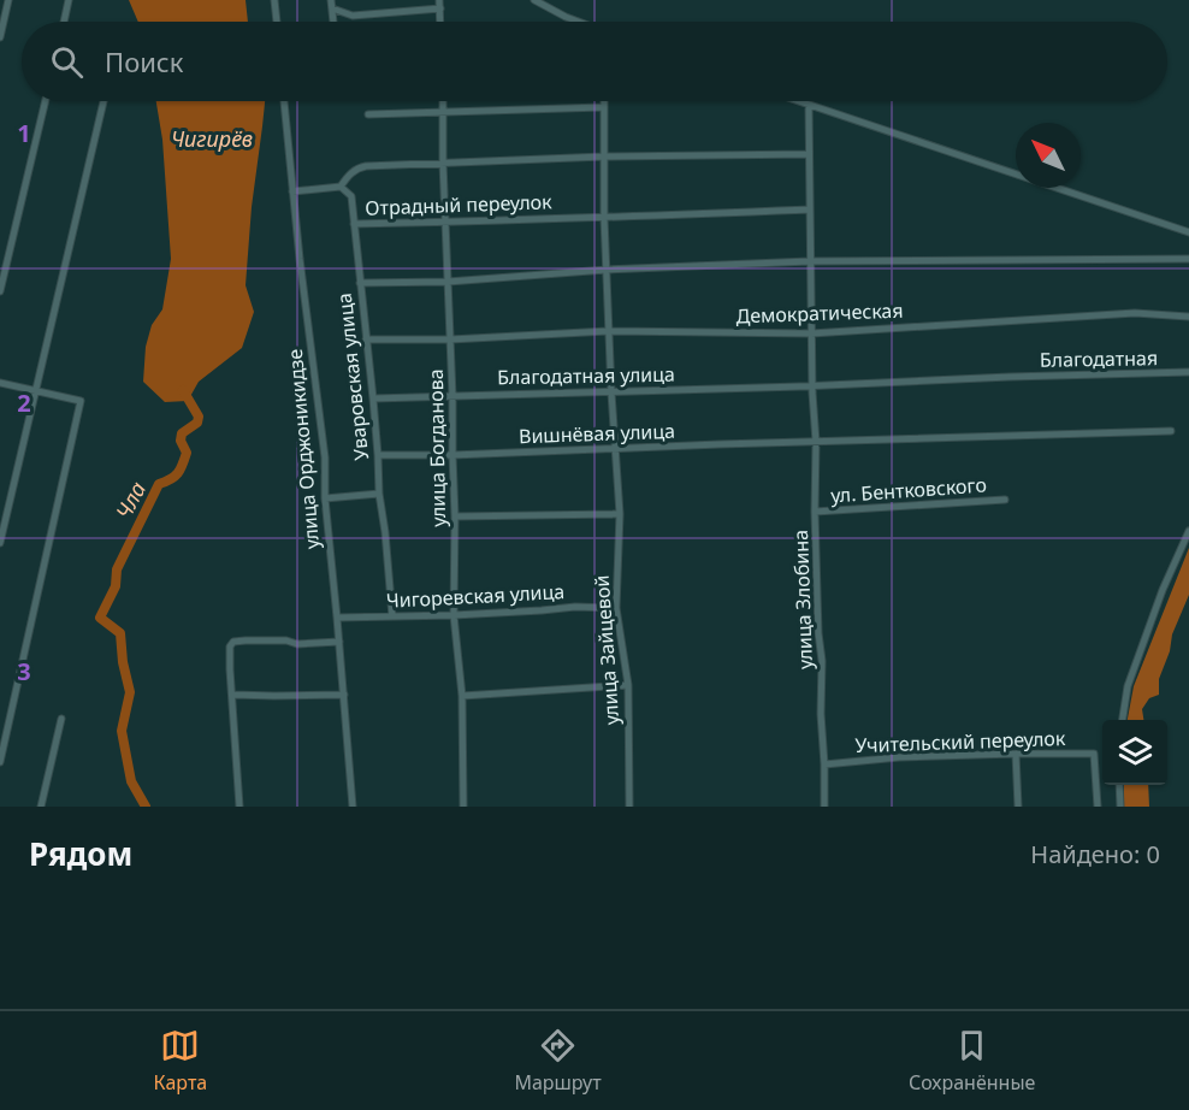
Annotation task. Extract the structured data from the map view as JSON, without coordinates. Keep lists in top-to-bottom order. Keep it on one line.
{"streets":{"street":["Отрадный переулок","Демократическая","Благодатная","Благодатная улица","Уваровская улица","Вишнёвая улица","улица Богданова","улица Орджоникидзе","ул. Бентковского","Чигоревская улица","улица Злобина","улица Зайцевой","Учительский переулок"]},"crossings":[["Отрадный переулок","Уваровская улица"],["Отрадный переулок","улица Богданова"],["Отрадный переулок","улица Злобина"],["Отрадный переулок","улица Зайцевой"],["Демократическая","Уваровская улица"],["Демократическая","улица Богданова"],["Демократическая","улица Злобина"],["Демократическая","улица Зайцевой"],["Благодатная","Благодатная улица"],["Благодатная","улица Злобина"],["Благодатная улица","Уваровская улица"],["Благодатная улица","улица Богданова"],["Благодатная улица","улица Злобина"],["Благодатная улица","улица Зайцевой"],["Уваровская улица","Вишнёвая улица"],["Уваровская улица","Чигоревская улица"],["Вишнёвая улица","улица Богданова"],["Вишнёвая улица","улица Злобина"],["Вишнёвая улица","улица Зайцевой"],["улица Богданова","Чигоревская улица"],["улица Орджоникидзе","Чигоревская улица"],["ул. Бентковского","улица Злобина"],["Чигоревская улица","улица Зайцевой"],["улица Злобина","Учительский переулок"]],"water":["Чигирёв","Чла"],"north":"top left","page":{"search":"Поиск","heading":["Рядом","Найдено: 0"],"nav":["Карта","Маршрут","Сохранённые"]},"grid":{"rows":["1","2","3"]}}
